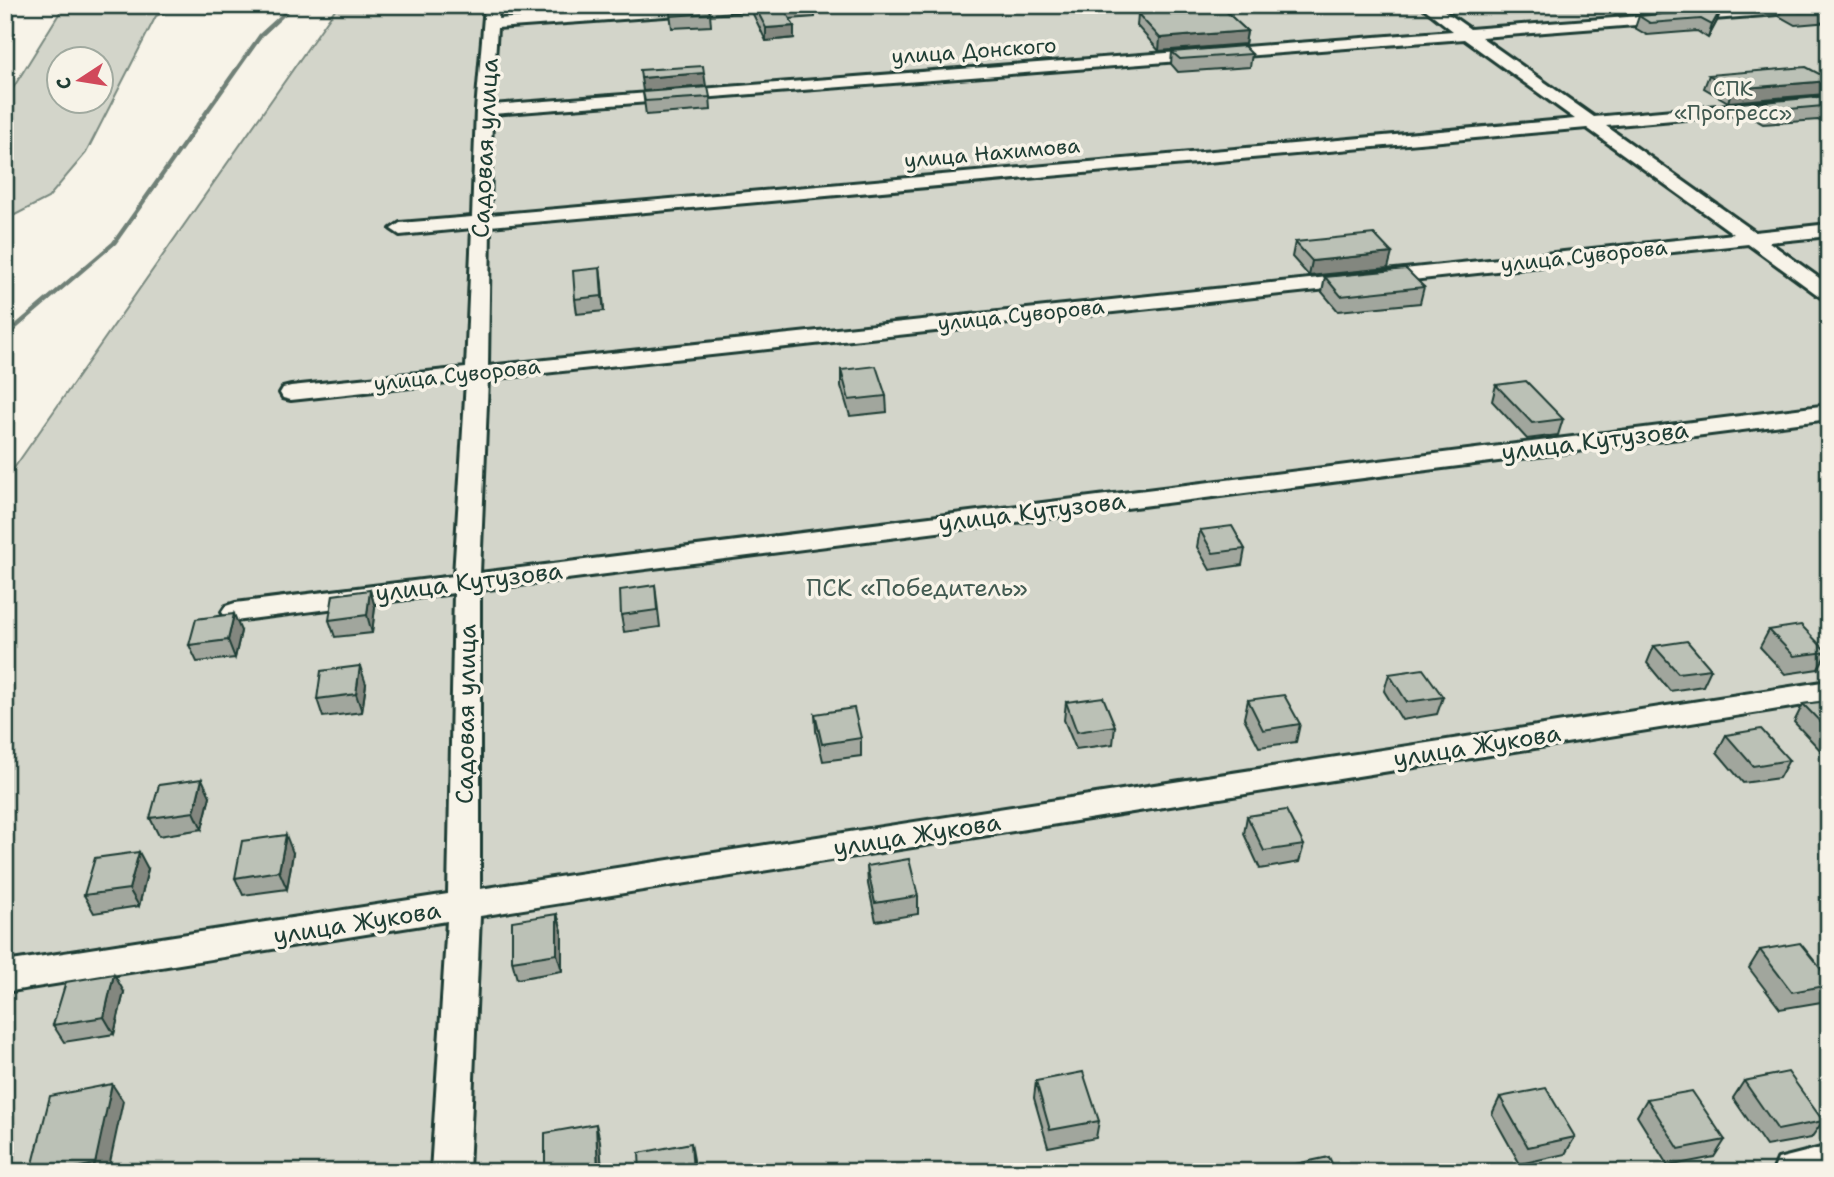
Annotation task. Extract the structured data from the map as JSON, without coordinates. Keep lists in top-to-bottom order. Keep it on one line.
{"streets":{"street":["улица Донского","Садовая улица","улица Нахимова","улица Суворова","улица Кутузова","улица Жукова"]},"crossings":[["улица Донского","Садовая улица"],["Садовая улица","улица Нахимова"],["Садовая улица","улица Суворова"],["Садовая улица","улица Кутузова"],["Садовая улица","улица Жукова"]],"parks":["СПК «Прогресс»","ПСК «Победитель»"],"north":"left"}
